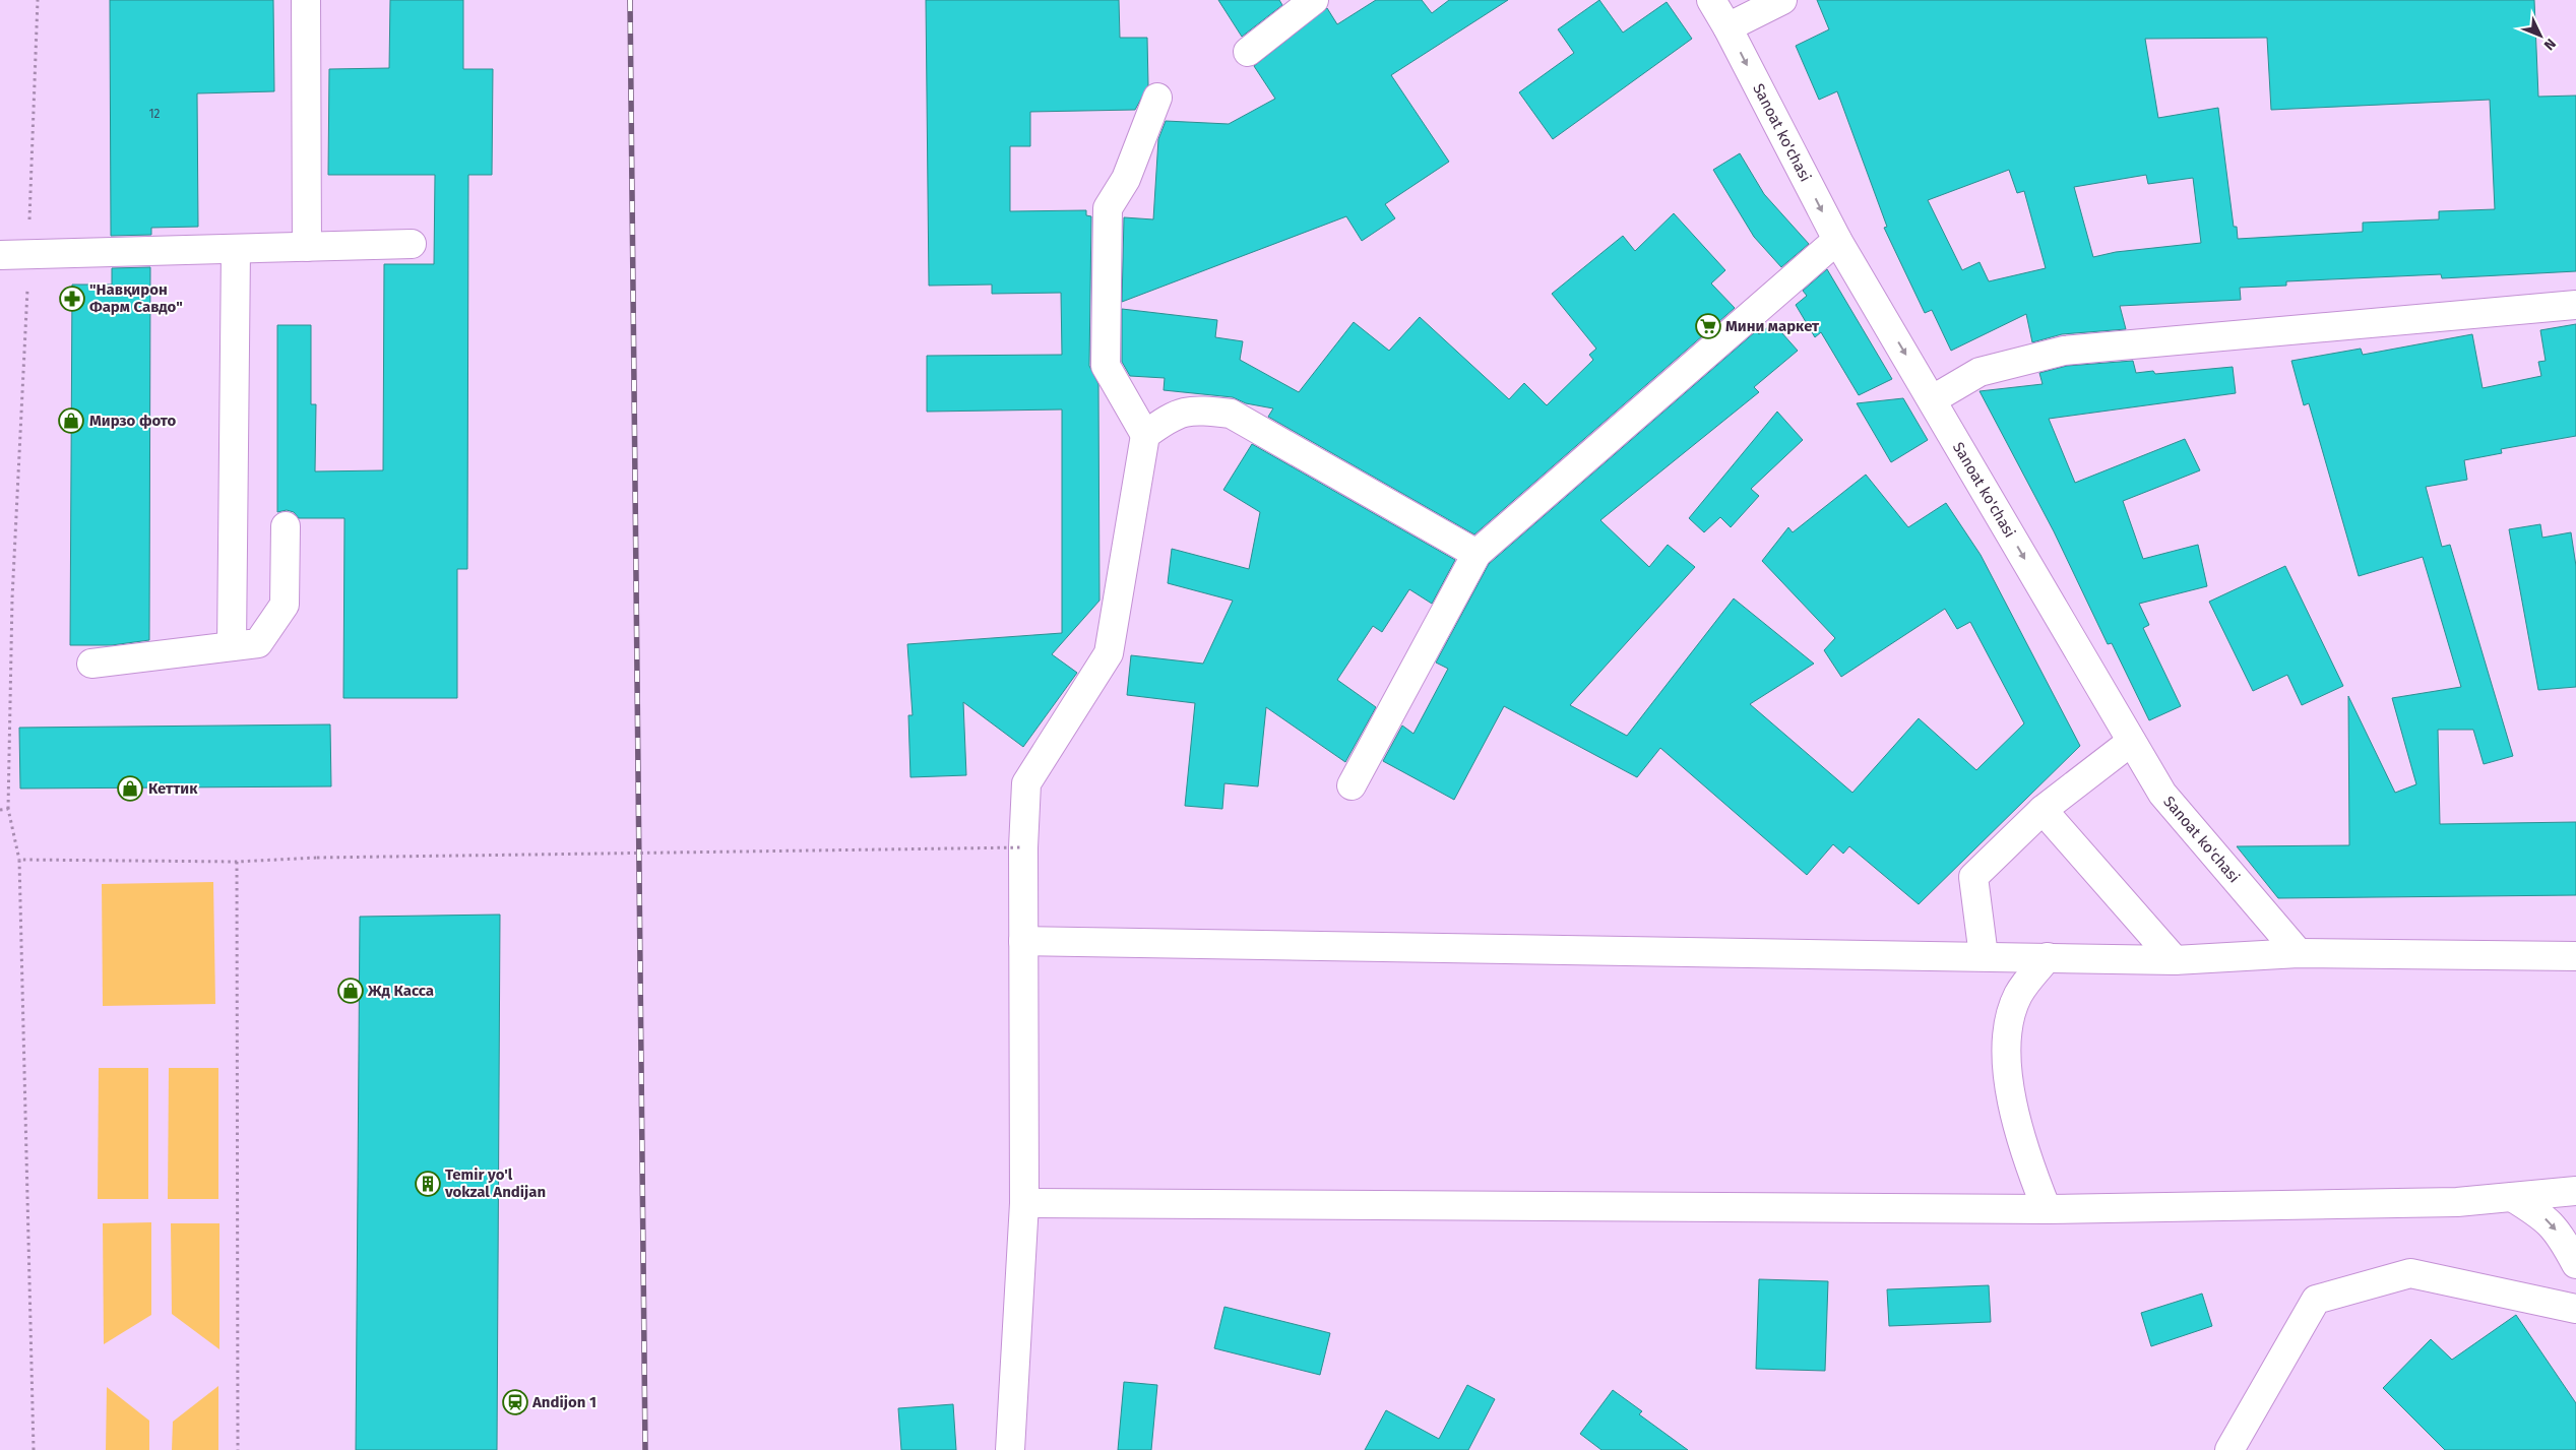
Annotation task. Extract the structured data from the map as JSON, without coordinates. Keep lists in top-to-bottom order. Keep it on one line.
{"streets":{"street":["Sanoat ko'chasi"]},"one_way":["Sanoat ko'chasi"],"places":{"pharmacy":["\"Навқирон Фарм Савдо\""],"supermarket":["Мини маркет"],"shop":["Мирзо фото","Кеттик","Жд Касса"],"building":["Temir yo'l vokzal Andijan"],"station":["Andijon 1"]},"house_numbers":["12"],"north":"bottom right"}
